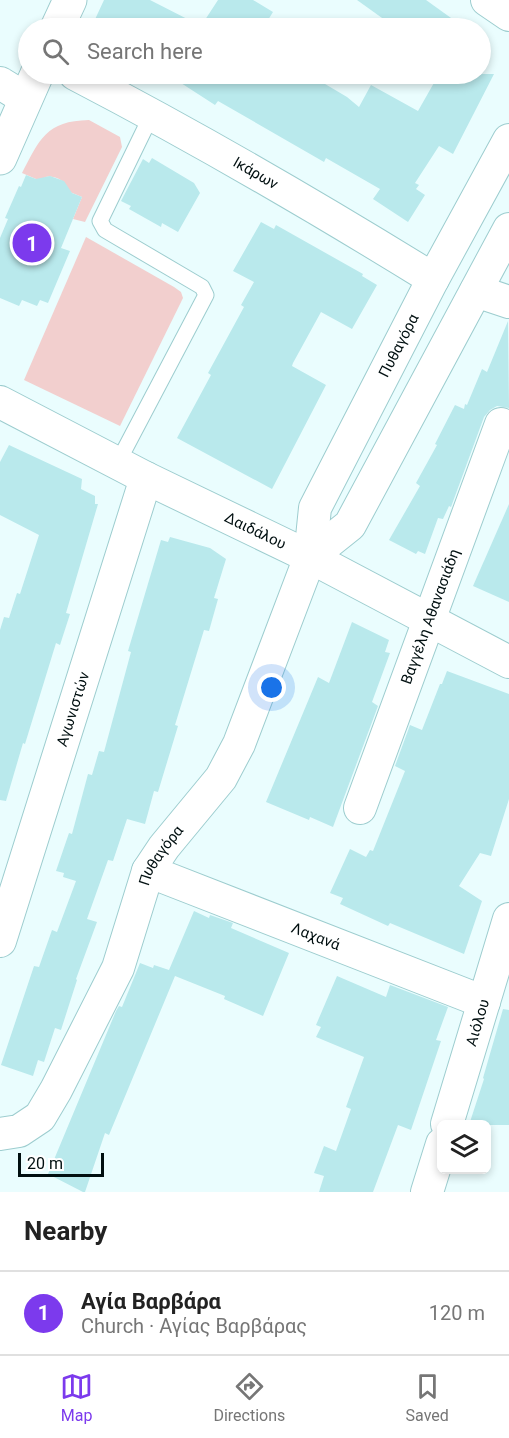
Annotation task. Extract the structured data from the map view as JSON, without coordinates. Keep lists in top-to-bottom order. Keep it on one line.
{"streets":{"street":["Ικάρων","Πυθαγόρα","Δαιδάλου","Βαγγέλη Αθανασιάδη","Αγωνιστών","Λαχανά","Αιόλου"]},"crossings":[["Ικάρων","Πυθαγόρα"],["Πυθαγόρα","Δαιδάλου"],["Πυθαγόρα","Λαχανά"],["Δαιδάλου","Βαγγέλη Αθανασιάδη"],["Δαιδάλου","Αγωνιστών"],["Λαχανά","Αιόλου"]],"scale_bar":"20 m","page":{"search":"Search here","pins":"1","scale":"20 m","heading":"Nearby","list":[{"mark":"1","name":"Αγία Βαρβάρα","note":"Church · Αγίας Βαρβάρας","value":"120 m"}],"nav":["Map","Directions","Saved"]}}
